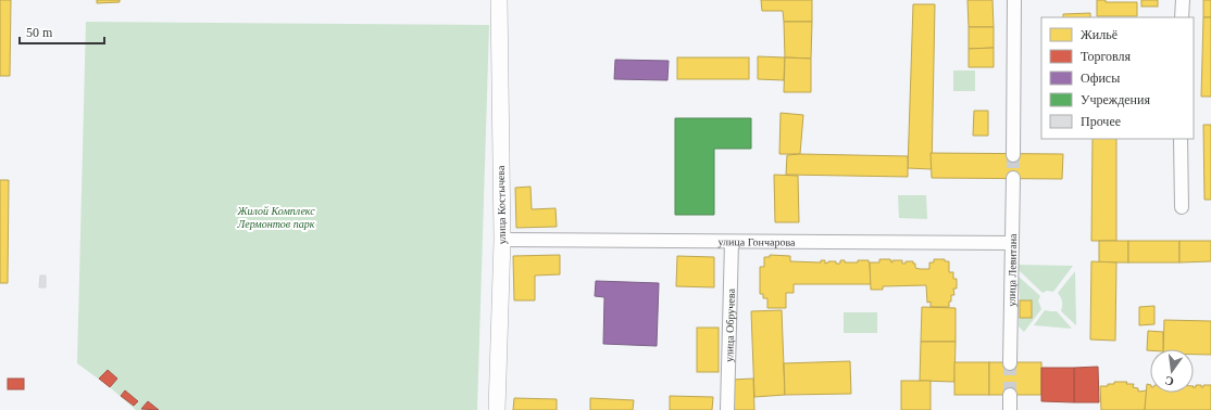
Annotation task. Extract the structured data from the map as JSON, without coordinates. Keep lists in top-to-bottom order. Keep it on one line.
{"streets":{"street":["улица Костычева","улица Гончарова","улица Левитана","улица Обручева"]},"crossings":[["улица Костычева","улица Гончарова"],["улица Гончарова","улица Левитана"],["улица Гончарова","улица Обручева"]],"parks":["Жилой Комплекс Лермонтов парк"],"legend":["Жильё","Торговля","Офисы","Учреждения","Прочее"],"scale_bar":"50 m","north":"bottom"}
